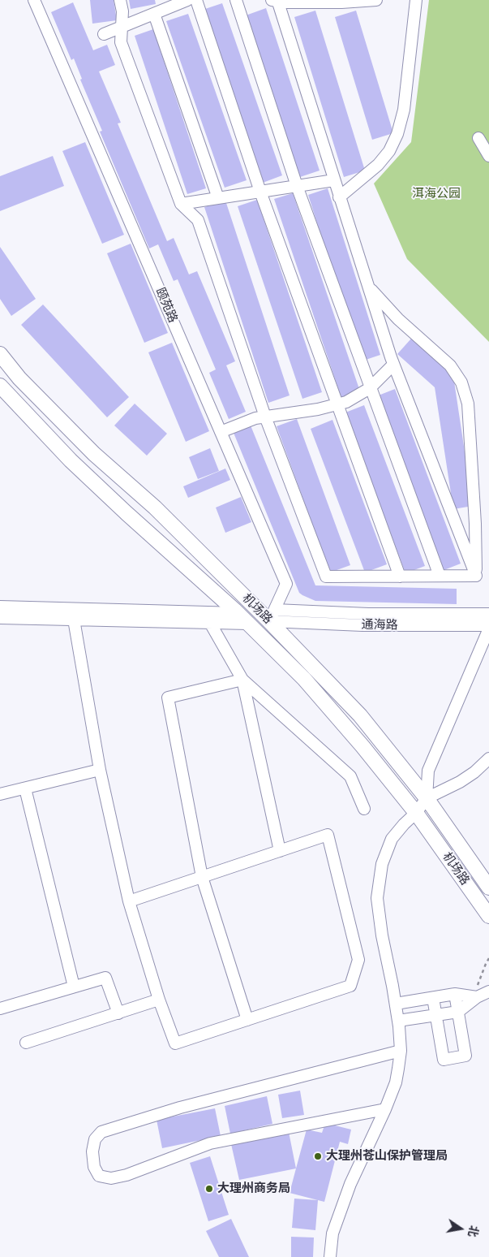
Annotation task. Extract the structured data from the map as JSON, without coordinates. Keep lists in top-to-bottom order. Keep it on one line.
{"streets":{"main road":["机场路"],"street":["颐苑路","通海路"]},"crossings":[["颐苑路","机场路"],["颐苑路","通海路"],["机场路","通海路"]],"parks":["洱海公园"],"places":["大理州苍山保护管理局","大理州商务局"],"north":"right"}
